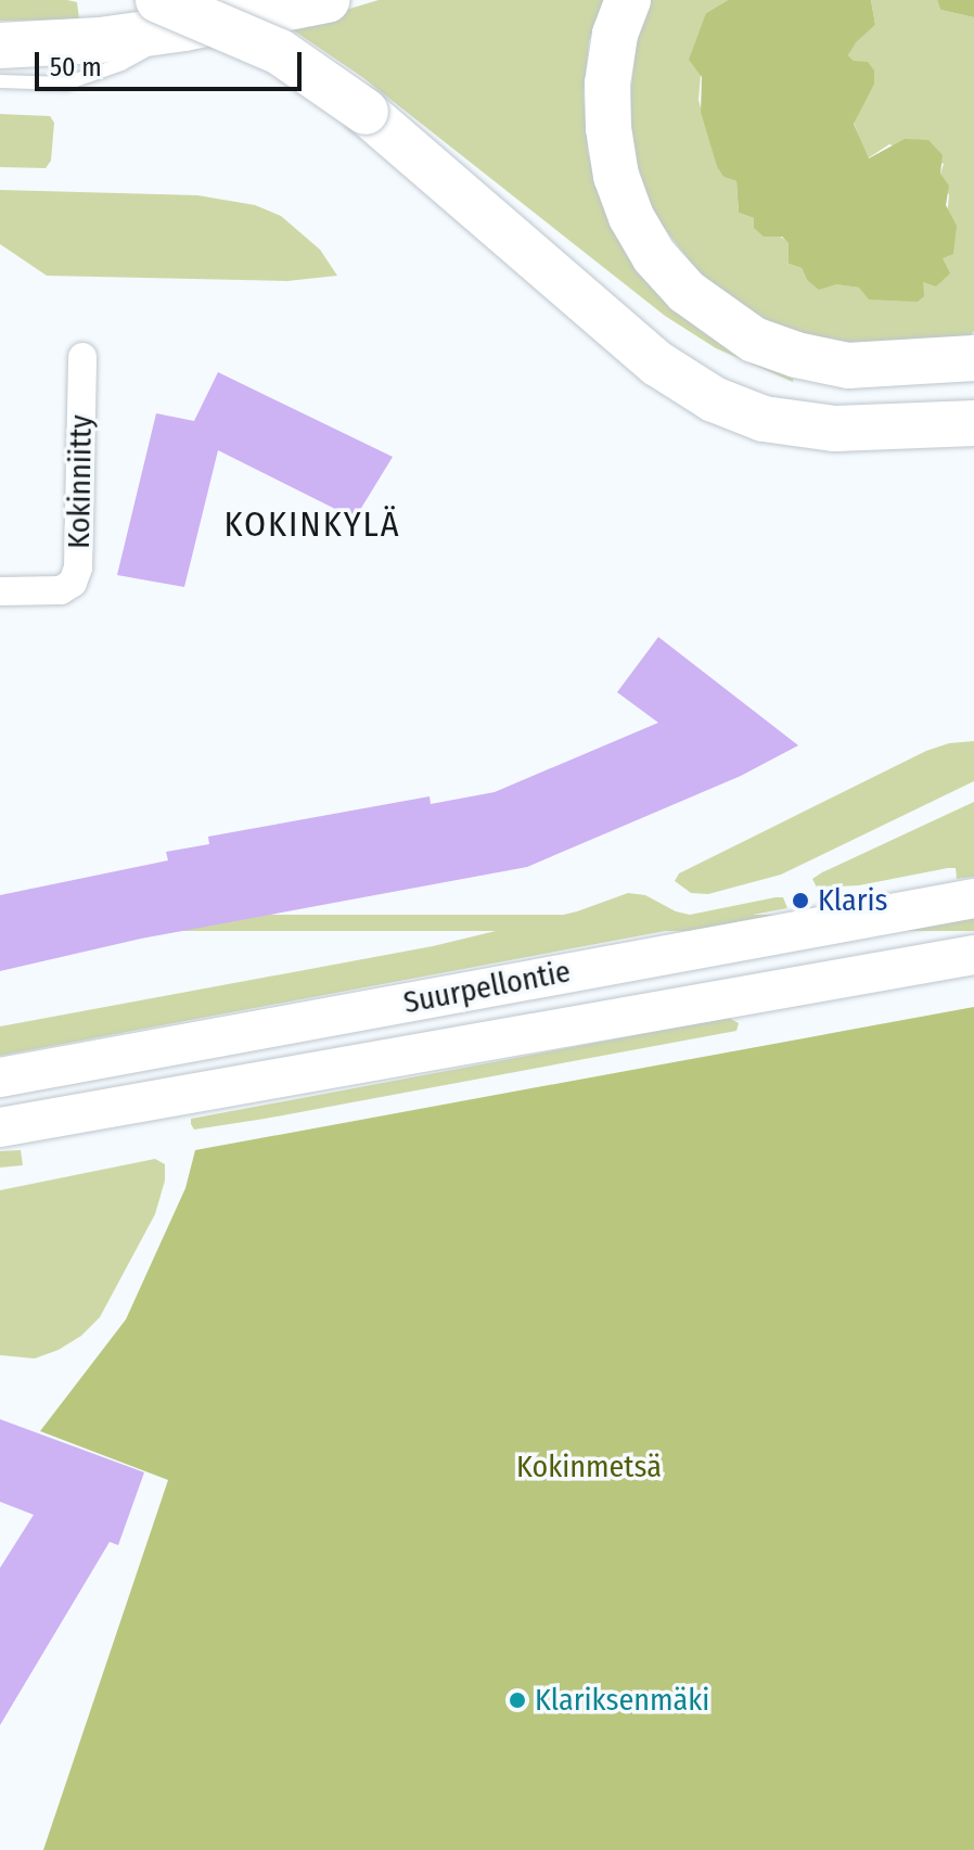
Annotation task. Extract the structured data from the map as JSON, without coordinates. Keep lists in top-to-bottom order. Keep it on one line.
{"streets":{"main road":["Suurpellontie"],"street":["Kokinniitty"]},"districts":["KOKINKYLÄ"],"parks":["Kokinmetsä"],"places":["Klaris","Klariksenmäki"],"scale_bar":"50 m"}
